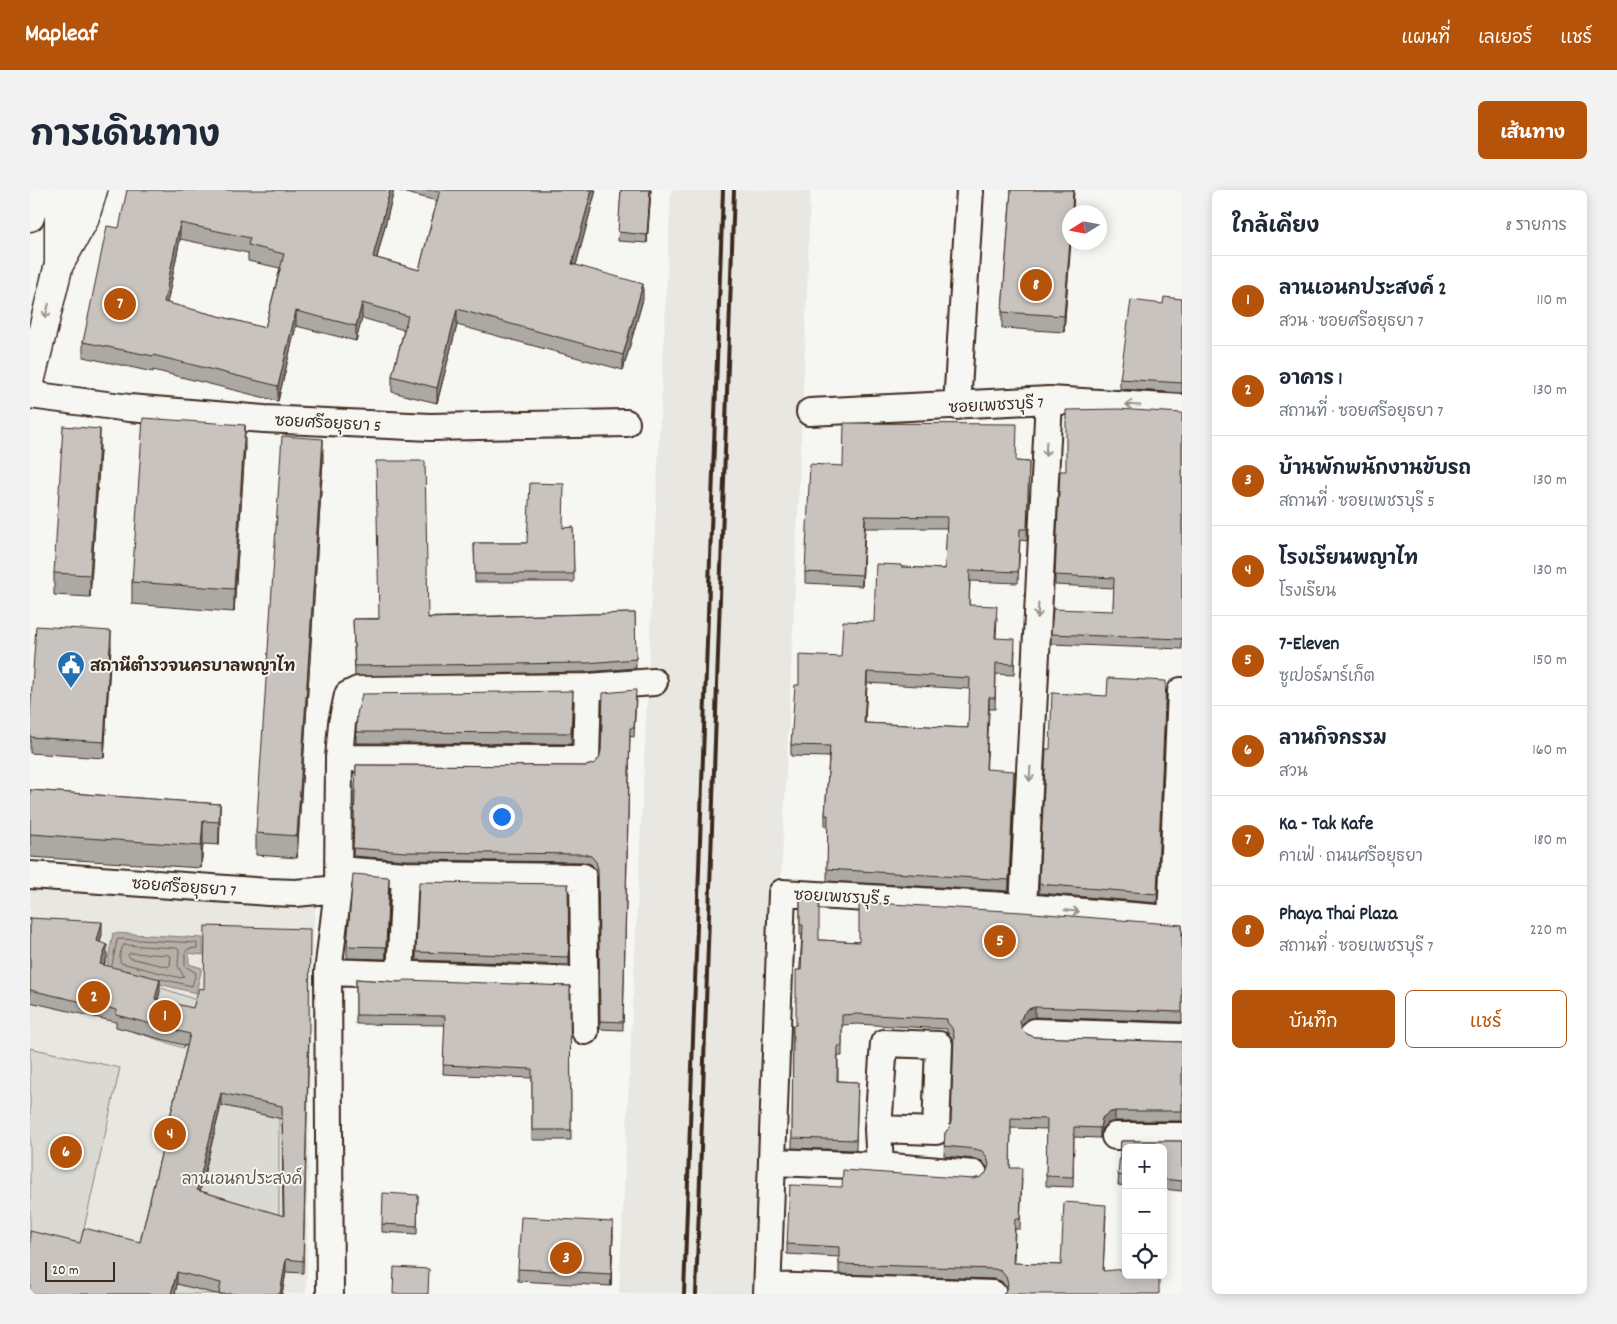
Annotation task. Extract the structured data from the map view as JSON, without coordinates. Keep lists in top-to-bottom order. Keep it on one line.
{"streets":{"street":["ซอยเพชรบุรี 7","ซอยศรีอยุธยา 5","ซอยศรีอยุธยา 7","ซอยเพชรบุรี 5"]},"one_way":["ซอยเพชรบุรี 7"],"parks":["ลานเอนกประสงค์"],"places":{"public building":["สถานีตำรวจนครบาลพญาไท"]},"scale_bar":"20 m","north":"left","page":{"header":"Mapleaf","nav":["แผนที่","เลเยอร์","แชร์"],"title":"การเดินทาง","buttons":["เส้นทาง",["บันทึก","แชร์"]],"heading":["ใกล้เคียง","8 รายการ"],"list":[{"mark":"1","name":"ลานเอนกประสงค์ 2","note":"สวน · ซอยศรีอยุธยา 7","value":"110 m"},{"mark":"2","name":"อาคาร 1","note":"สถานที่ · ซอยศรีอยุธยา 7","value":"130 m"},{"mark":"3","name":"บ้านพักพนักงานขับรถ","note":"สถานที่ · ซอยเพชรบุรี 5","value":"130 m"},{"mark":"4","name":"โรงเรียนพญาไท","note":"โรงเรียน","value":"130 m"},{"mark":"5","name":"7-Eleven","note":"ซูเปอร์มาร์เก็ต","value":"150 m"},{"mark":"6","name":"ลานกิจกรรม","note":"สวน","value":"160 m"},{"mark":"7","name":"Ka - Tak Kafe","note":"คาเฟ่ · ถนนศรีอยุธยา","value":"180 m"},{"mark":"8","name":"Phaya Thai Plaza","note":"สถานที่ · ซอยเพชรบุรี 7","value":"220 m"}],"pins":["8","7","5","2","1","4","6","3"],"map_buttons":["+","−"],"scale":"20 m"}}
